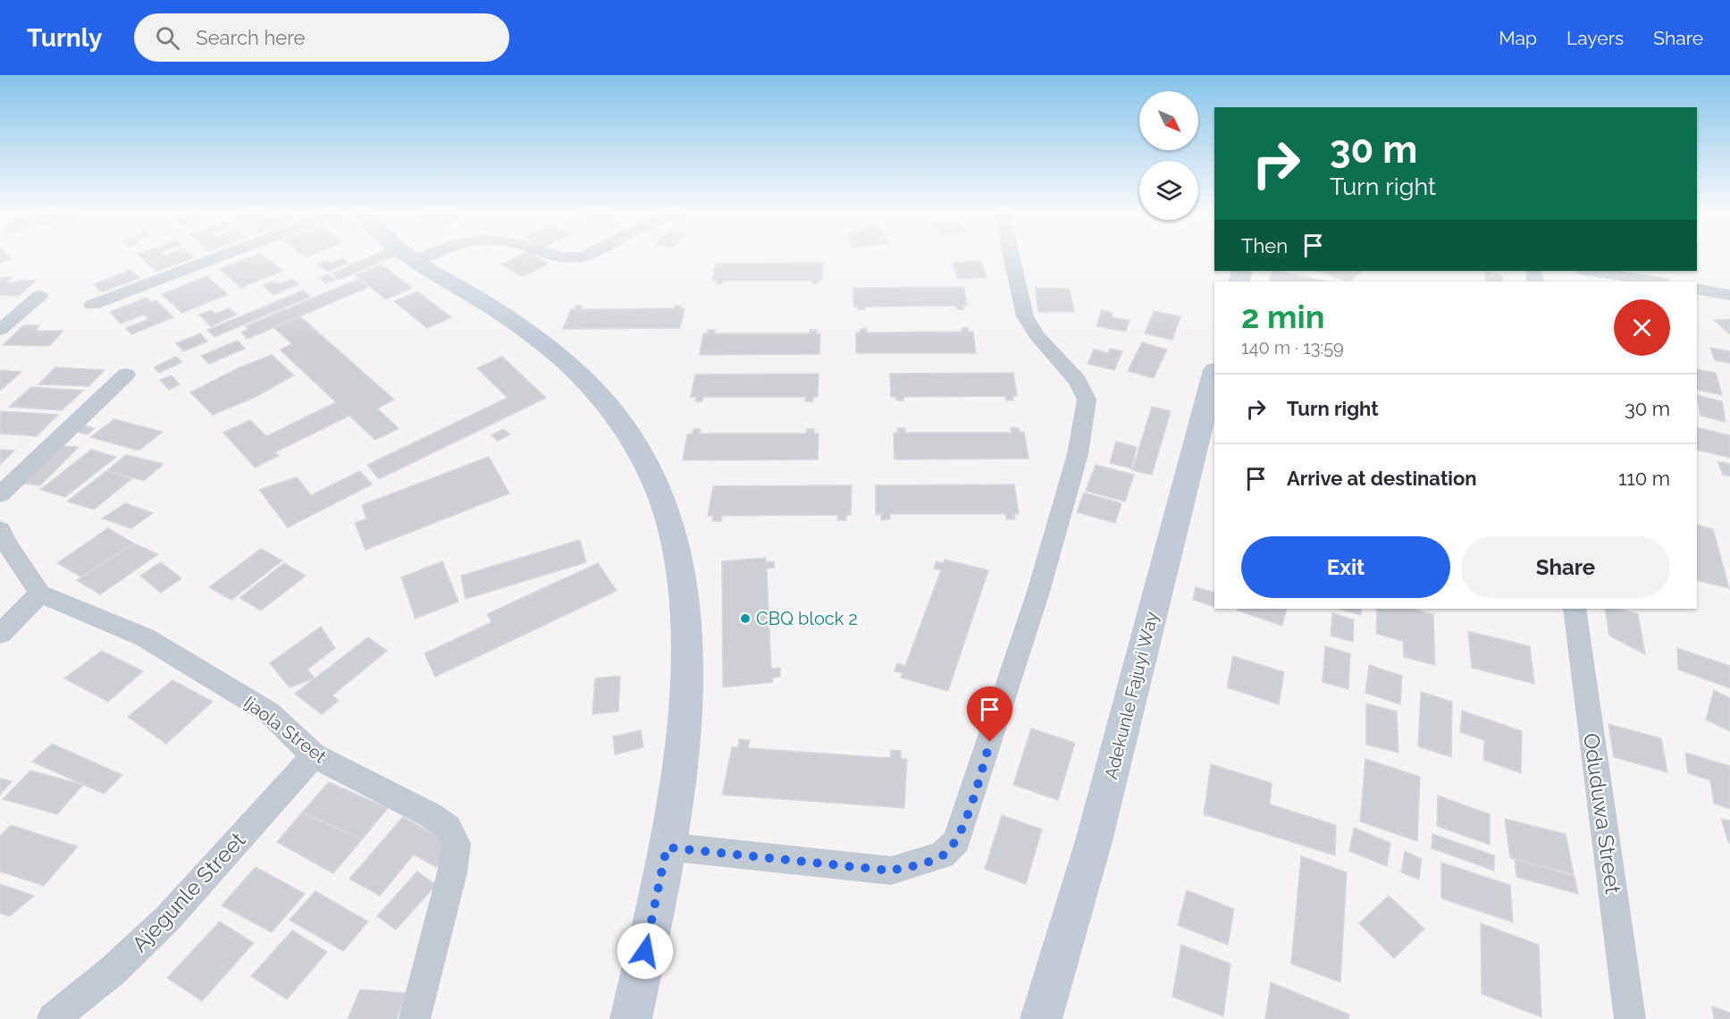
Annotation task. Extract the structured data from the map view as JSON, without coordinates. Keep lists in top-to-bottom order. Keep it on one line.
{"streets":{"street":["Adekunle Fajuyi Way","Ijaola Street","Oduduwa Street","Ajegunle Street"]},"crossings":[["Ijaola Street","Ajegunle Street"]],"places":["CBQ block 2"],"north":"bottom right","page":{"header":"Turnly","search":"Search here","nav":["Map","Layers","Share"],"turn":["30 m","Turn right"],"then":"Then","heading":["2 min","140 m · 13:59"],"list":[{"name":"Turn right","value":"30 m"},{"name":"Arrive at destination","value":"110 m"}],"buttons":["Exit","Share"]}}
